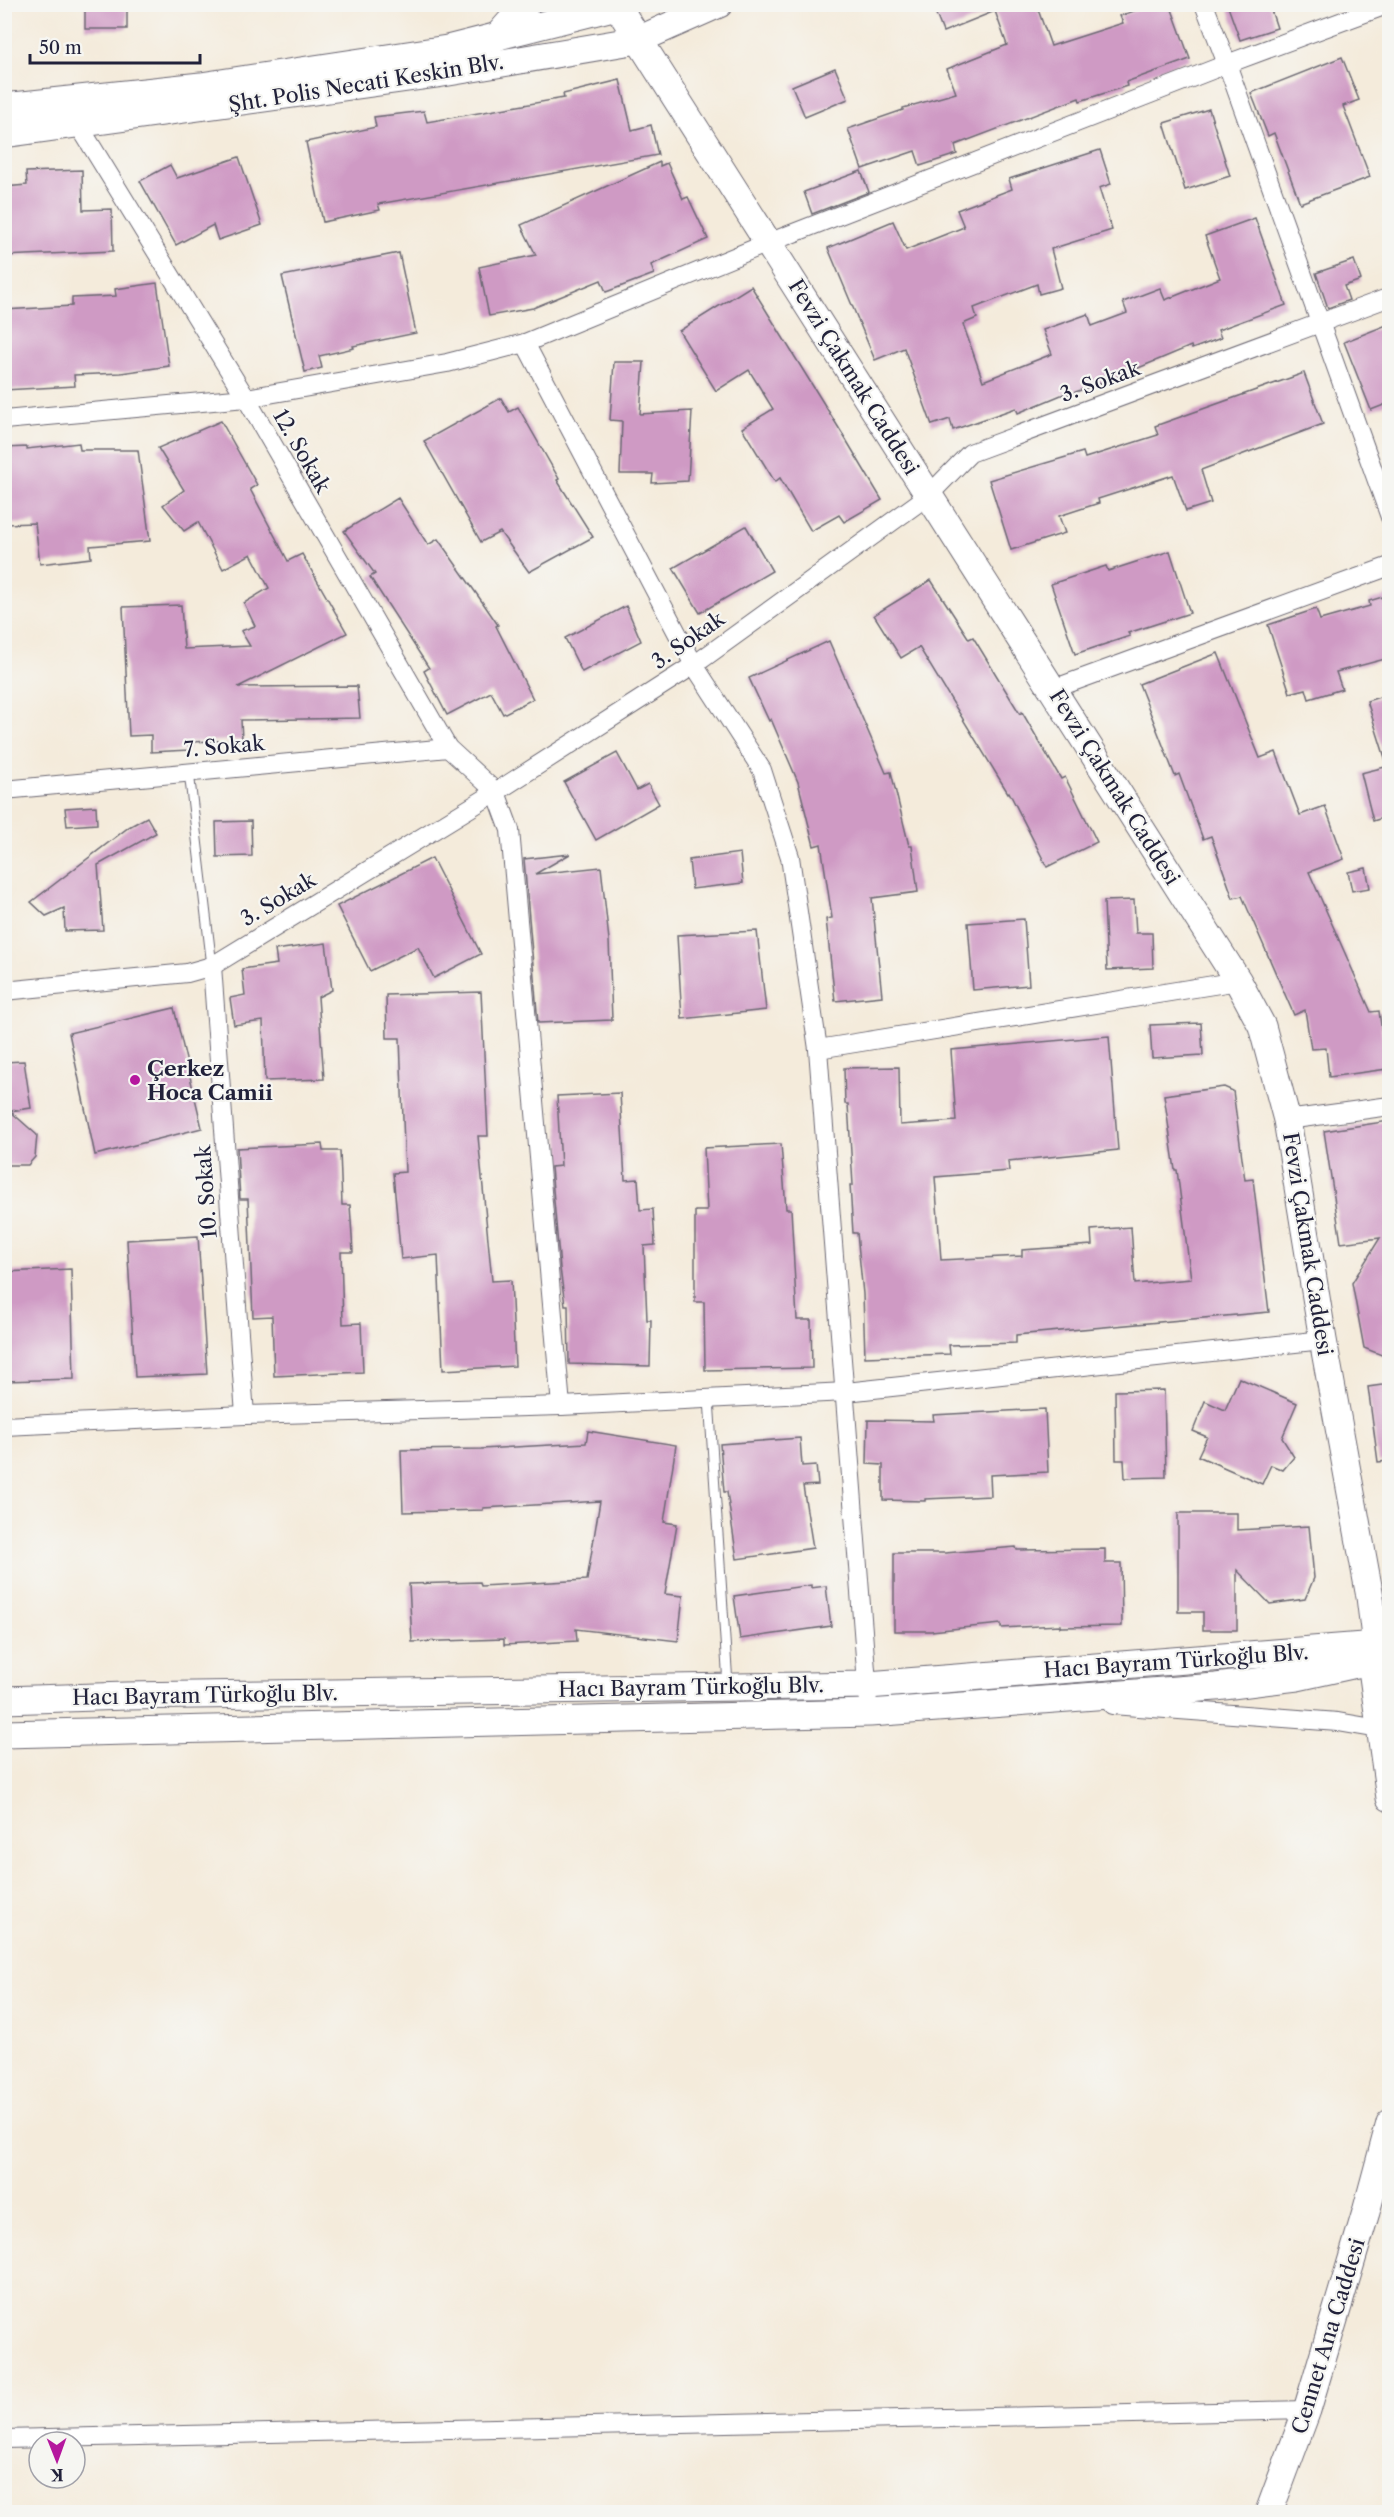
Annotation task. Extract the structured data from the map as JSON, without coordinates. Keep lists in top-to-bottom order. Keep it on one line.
{"streets":{"street":["Şht. Polis Necati Keskin Blv.","Fevzi Çakmak Caddesi","3. Sokak","12. Sokak","7. Sokak","10. Sokak","Hacı Bayram Türkoğlu Blv.","Cennet Ana Caddesi"]},"crossings":[["Şht. Polis Necati Keskin Blv.","Fevzi Çakmak Caddesi"],["Şht. Polis Necati Keskin Blv.","12. Sokak"],["Fevzi Çakmak Caddesi","3. Sokak"],["Fevzi Çakmak Caddesi","Hacı Bayram Türkoğlu Blv."],["3. Sokak","12. Sokak"],["3. Sokak","10. Sokak"],["12. Sokak","7. Sokak"]],"places":["Çerkez Hoca Camii"],"scale_bar":"50 m","north":"bottom"}
